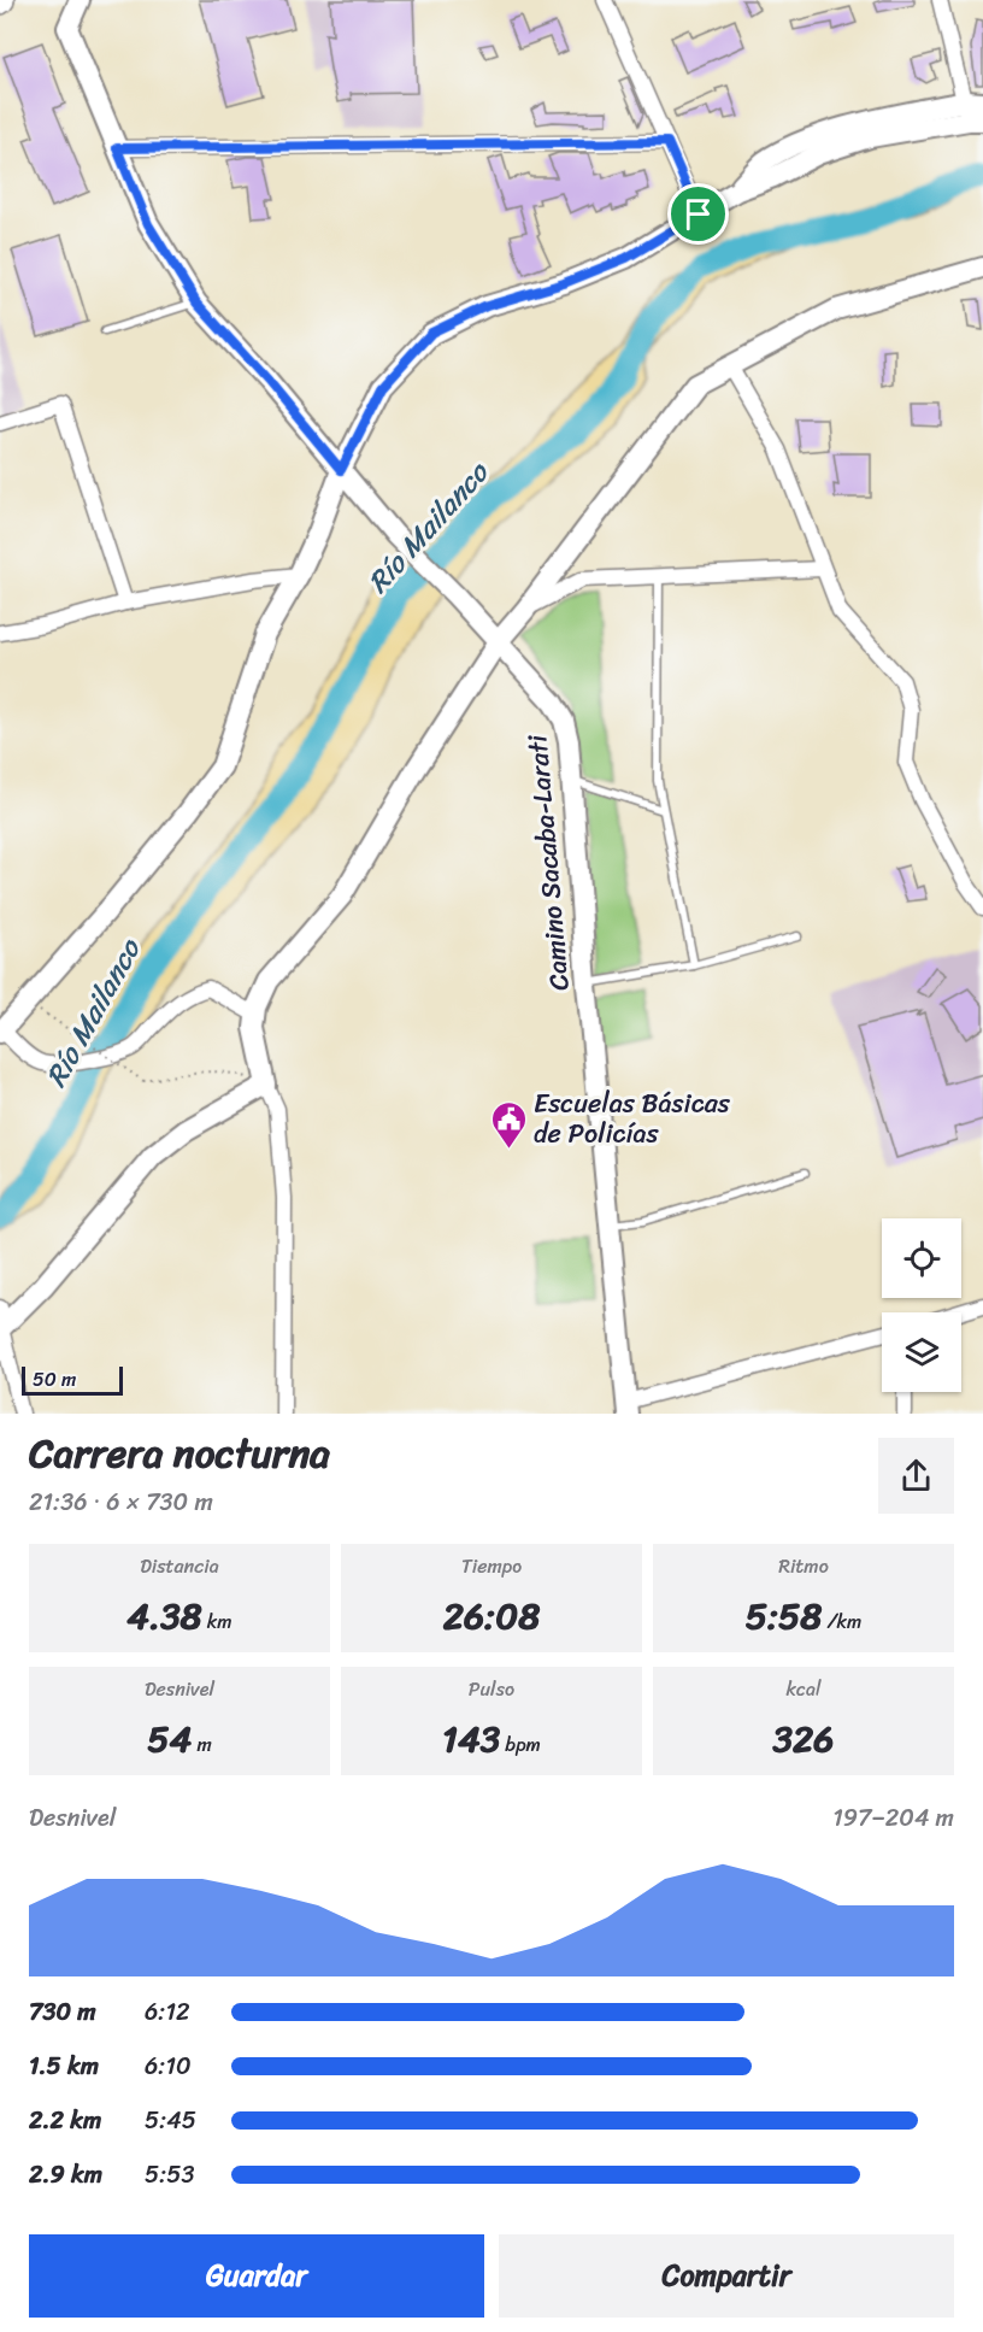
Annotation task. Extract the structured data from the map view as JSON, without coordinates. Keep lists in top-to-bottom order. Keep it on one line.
{"streets":{"main road":["Camino Sacaba-Larati"]},"water":["Río Mailanco"],"places":{"public building":["Escuelas Básicas de Policías"]},"scale_bar":"50 m","page":{"scale":"50 m","heading":["Carrera nocturna","21:36 · 6 × 730 m"],"stats":[["Distancia","4.38 km"],["Tiempo","26:08"],["Ritmo","5:58 /km"],["Desnivel","54 m"],["Pulso","143 bpm"],["kcal","326"]],"chart":["Desnivel","197–204 m"],"list":[{"name":"730 m","note":"6:12"},{"name":"1.5 km","note":"6:10"},{"name":"2.2 km","note":"5:45"},{"name":"2.9 km","note":"5:53"}],"buttons":["Guardar","Compartir"]}}
